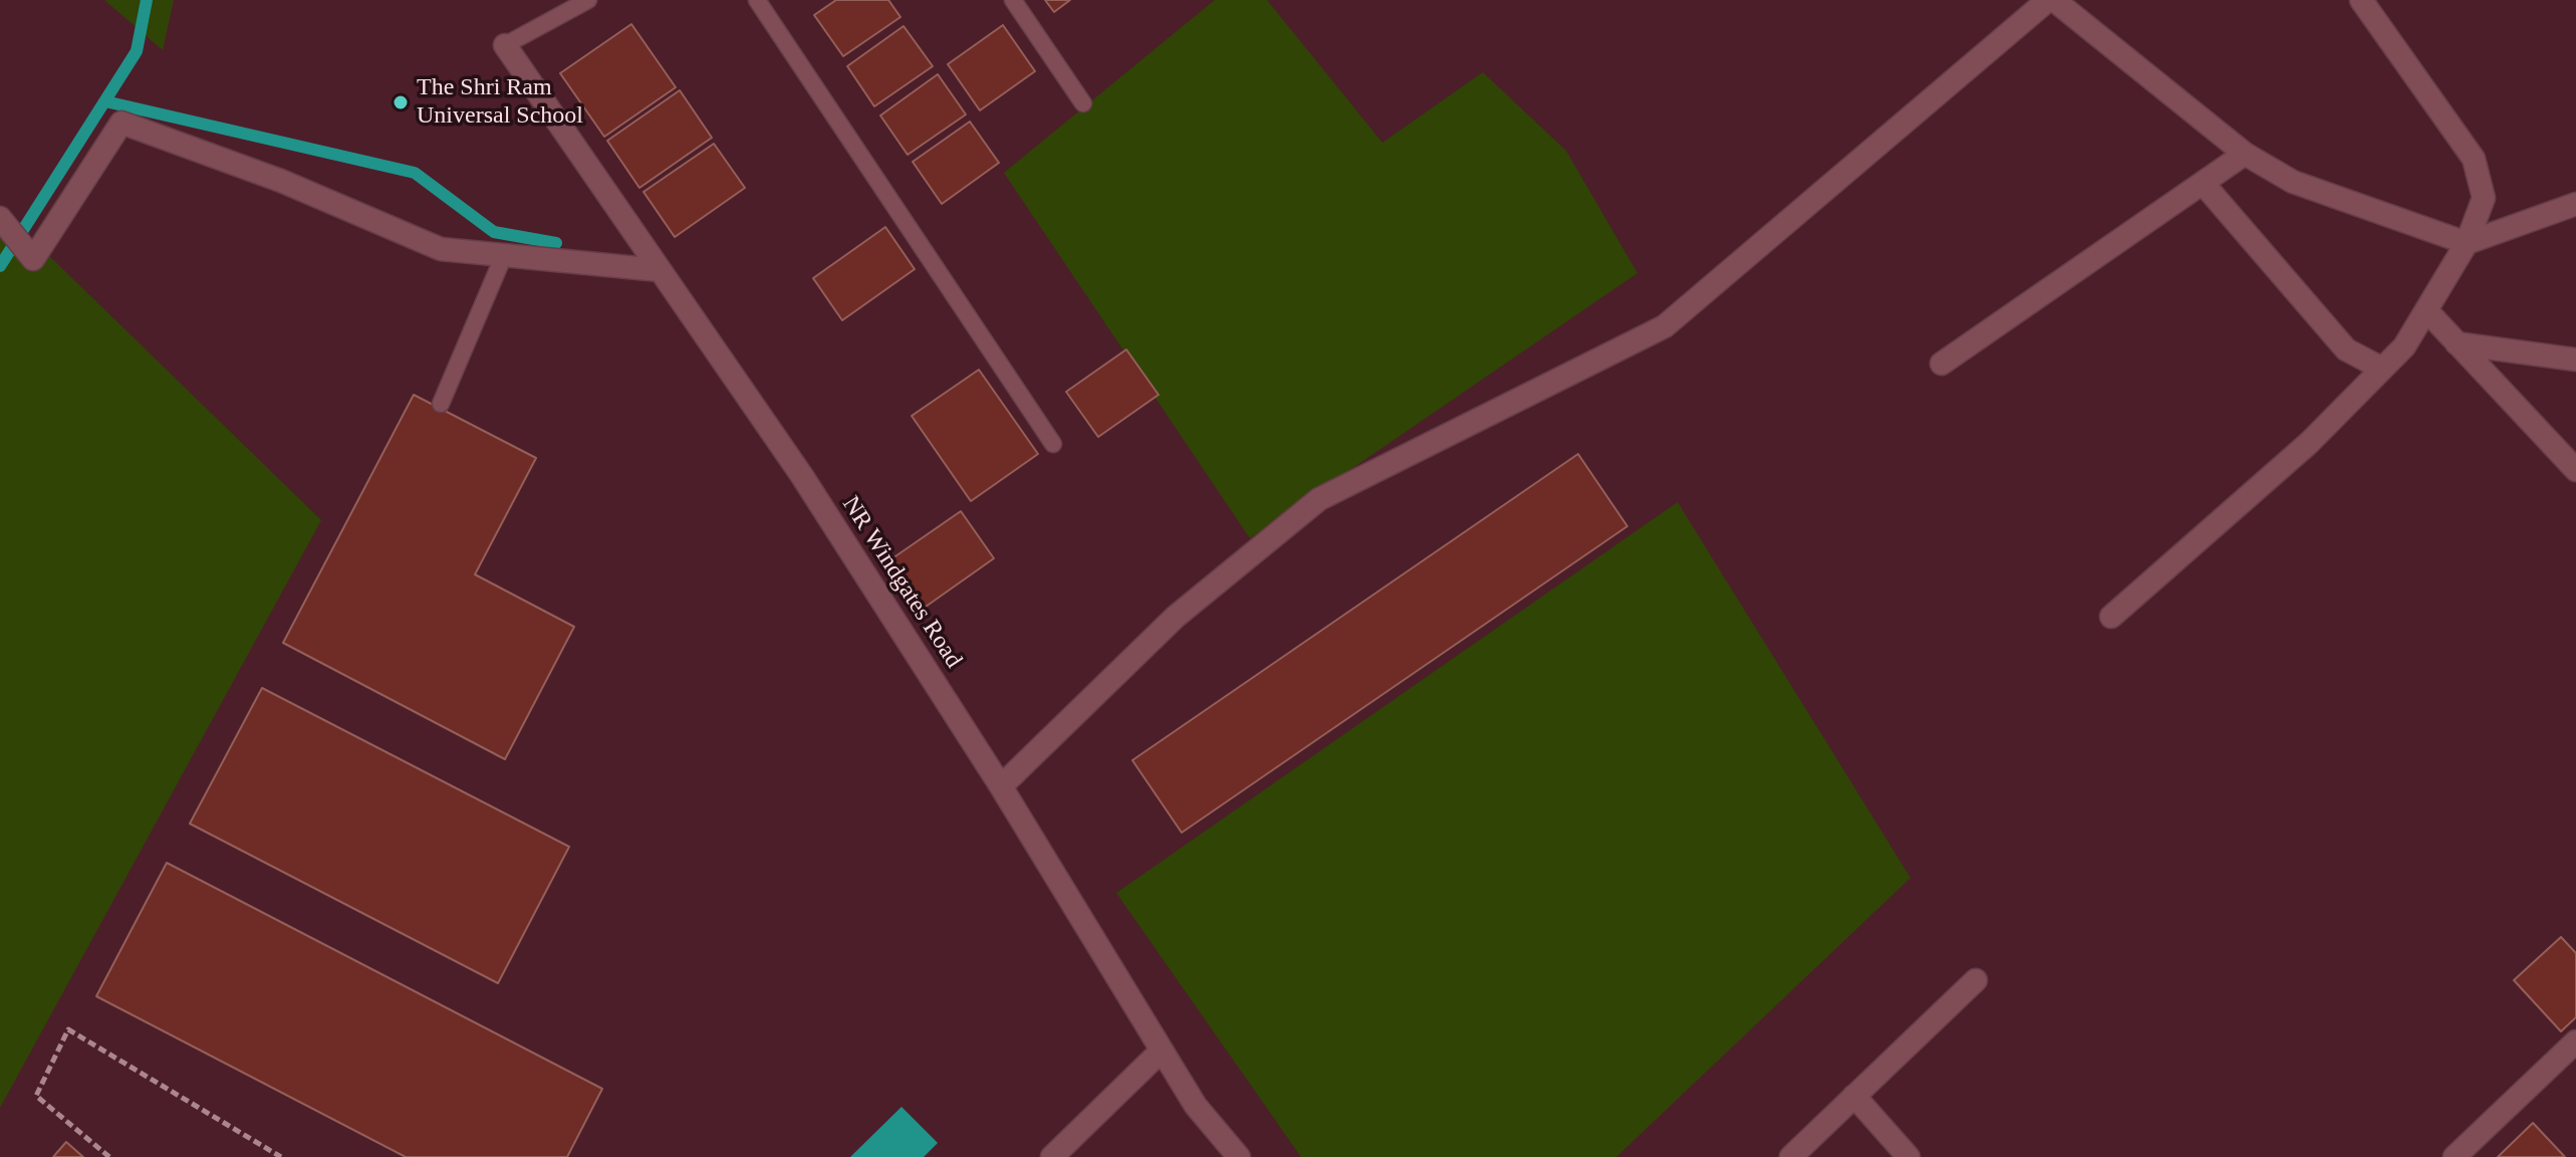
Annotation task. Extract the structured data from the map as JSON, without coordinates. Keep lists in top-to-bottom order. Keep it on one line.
{"streets":{"street":["NR Windgates Road"]},"places":["The Shri Ram Universal School"]}
